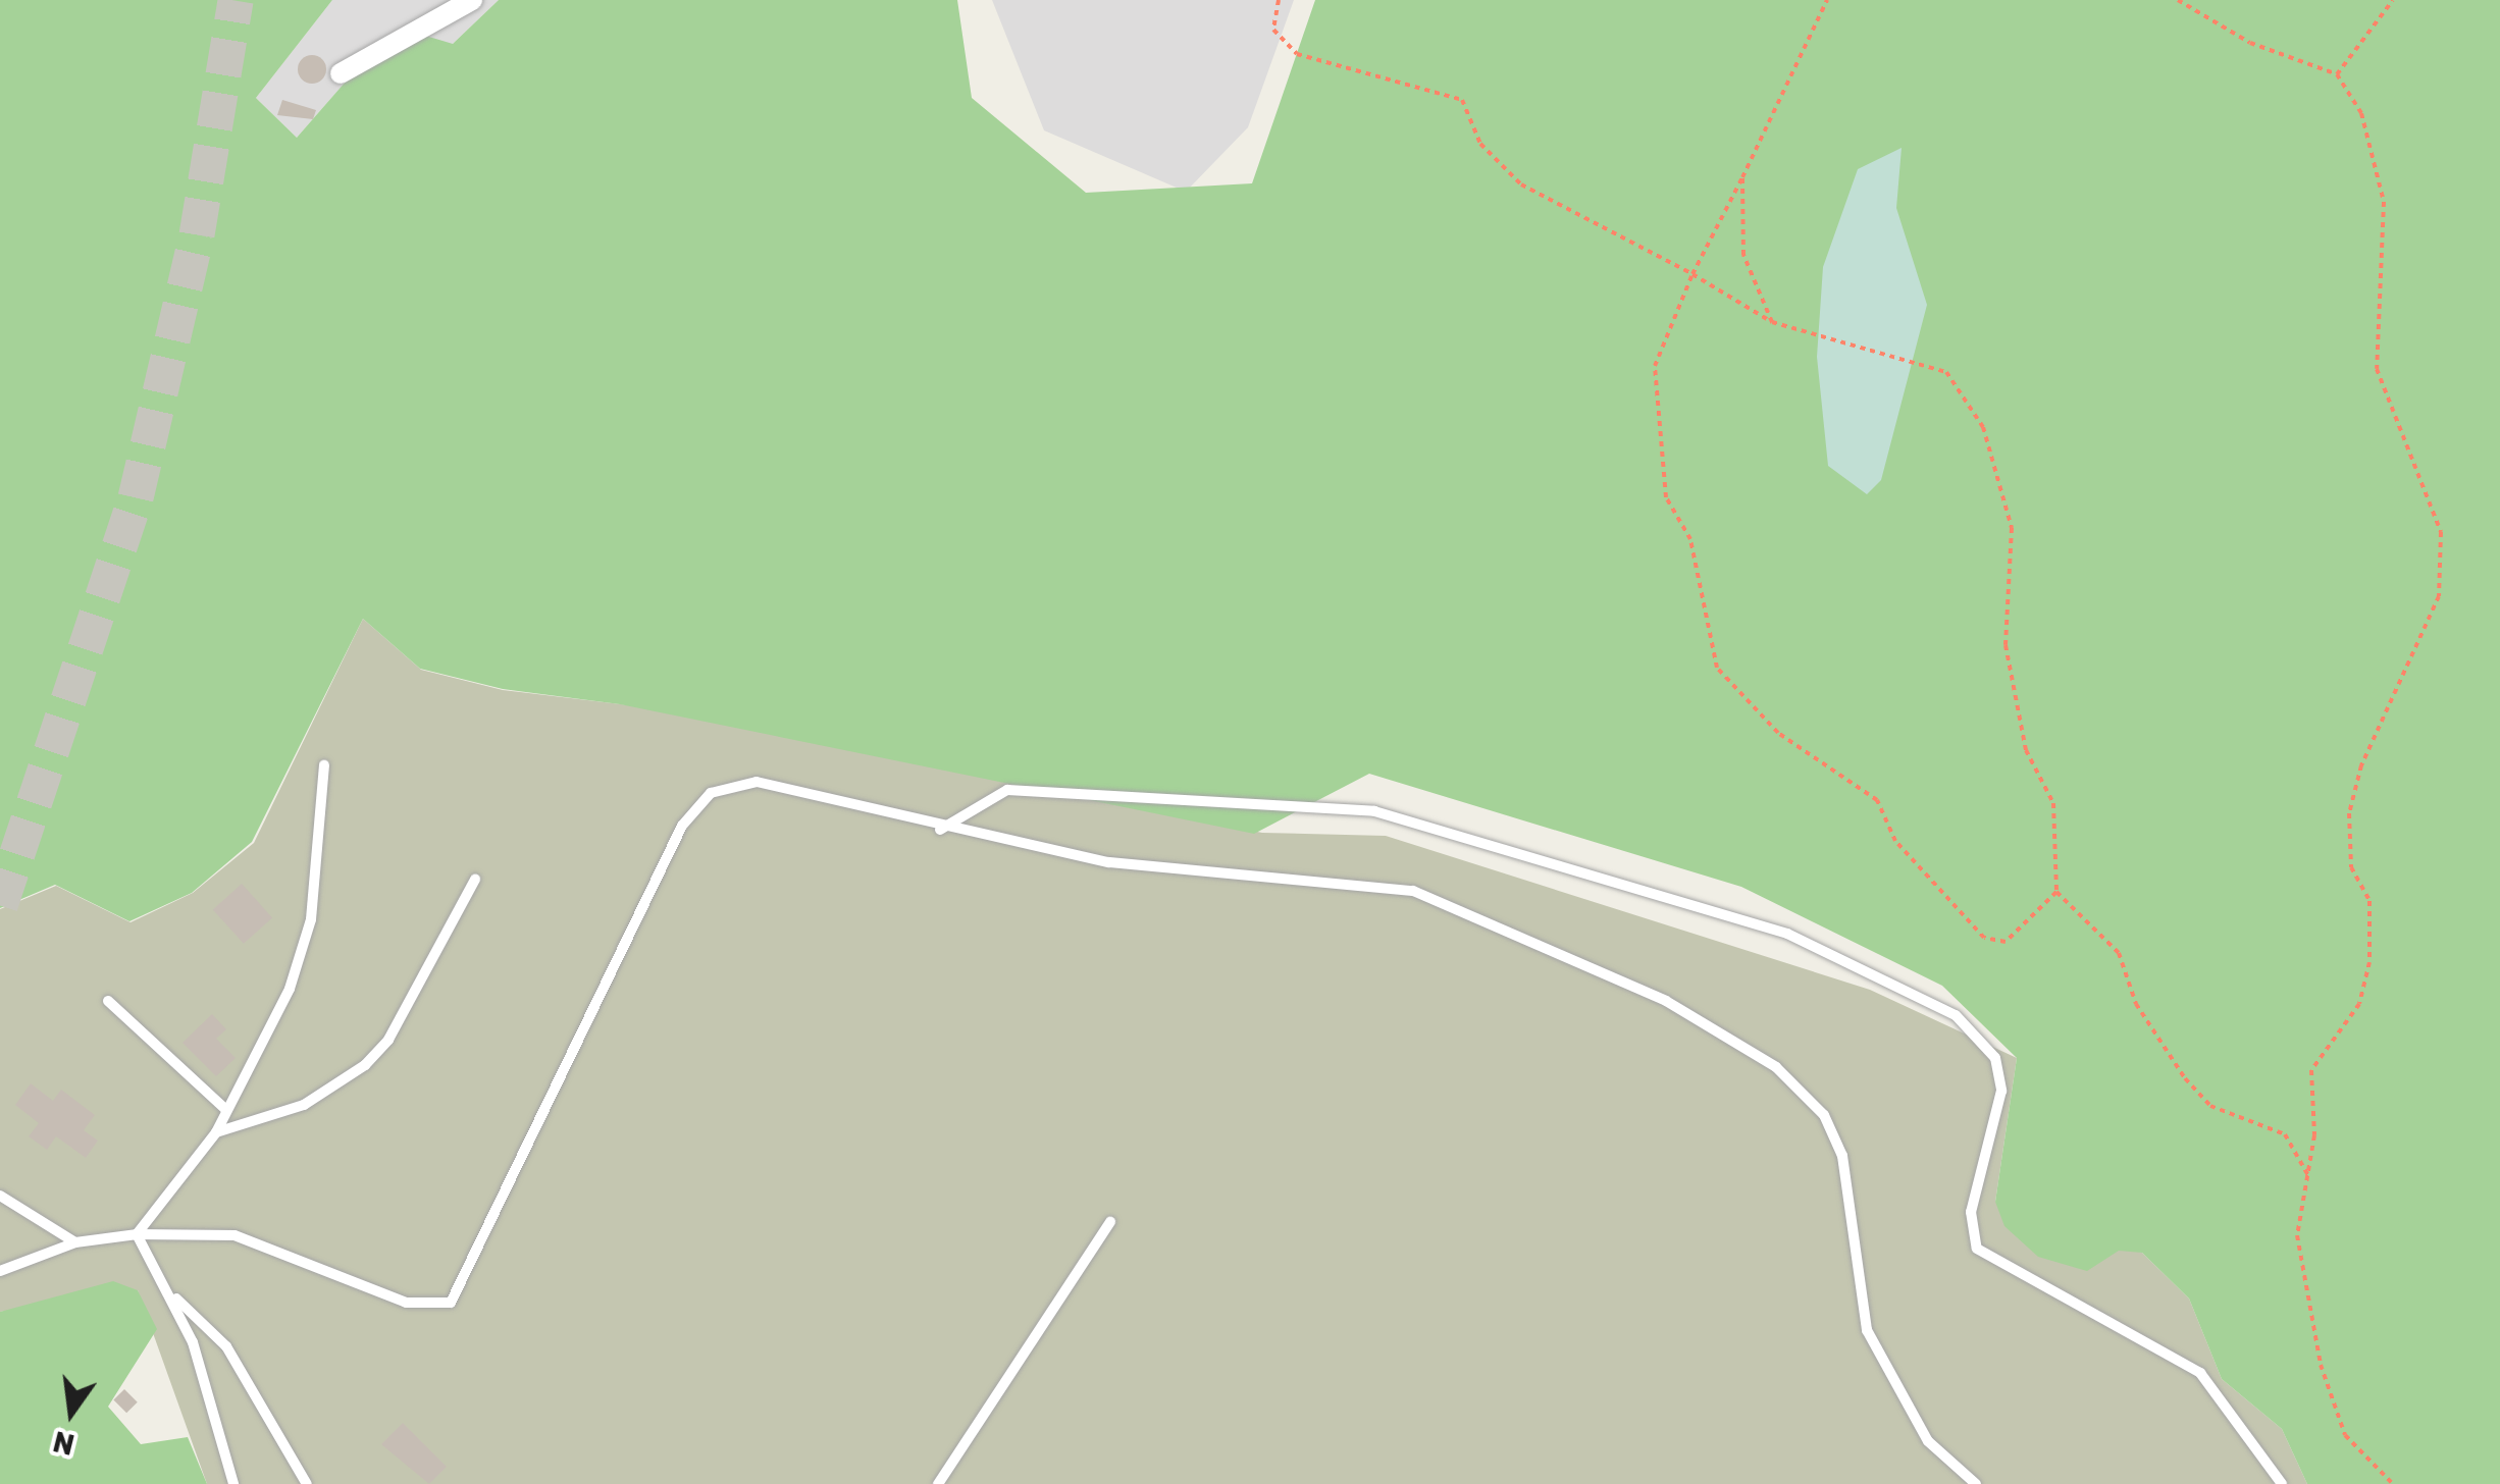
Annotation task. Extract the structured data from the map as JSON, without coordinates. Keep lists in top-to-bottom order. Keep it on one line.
{"north":"bottom"}
